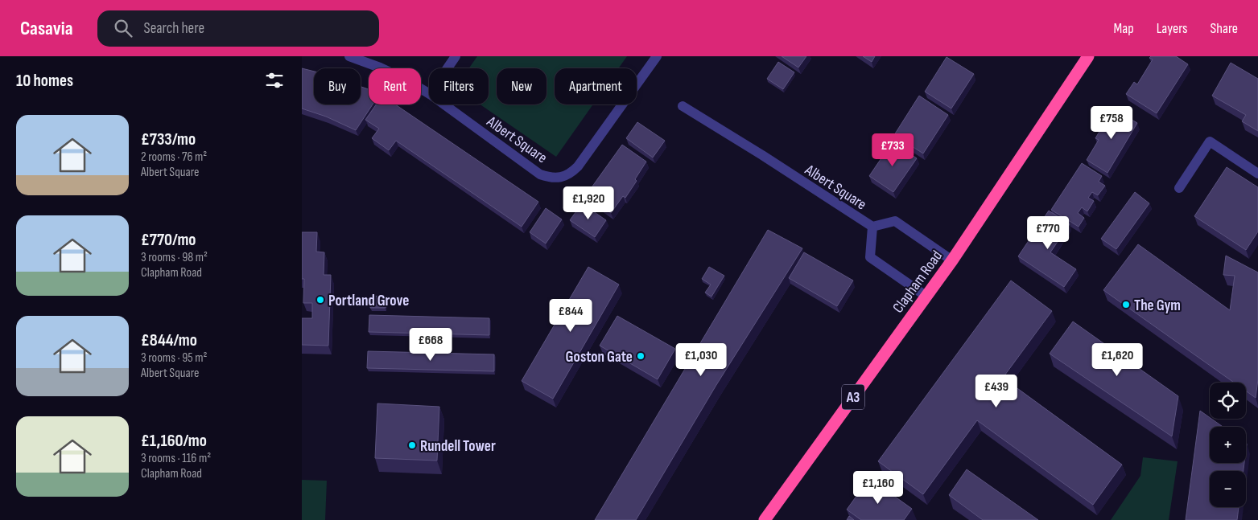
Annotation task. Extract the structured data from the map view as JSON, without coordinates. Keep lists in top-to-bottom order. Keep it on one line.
{"streets":{"highway":["Clapham Road","A3"],"street":["Albert Square"]},"crossings":[["Albert Square","Clapham Road"]],"places":["Portland Grove","The Gym","Goston Gate","Rundell Tower"],"page":{"header":"Casavia","search":"Search here","nav":["Map","Layers","Share"],"heading":"10 homes","chip":["Buy","Rent","Filters","New","Apartment"],"list":[{"name":"£733/mo","note":"2 rooms · 76 m² · Albert Square"},{"name":"£770/mo","note":"3 rooms · 98 m² · Clapham Road"},{"name":"£844/mo","note":"3 rooms · 95 m² · Albert Square"},{"name":"£1,160/mo","note":"3 rooms · 116 m² · Clapham Road"}],"price":["£758","£733","£1,920","£770","£844","£668","£1,030","£1,620","£439","£1,160"],"map_buttons":["+","−"]}}
